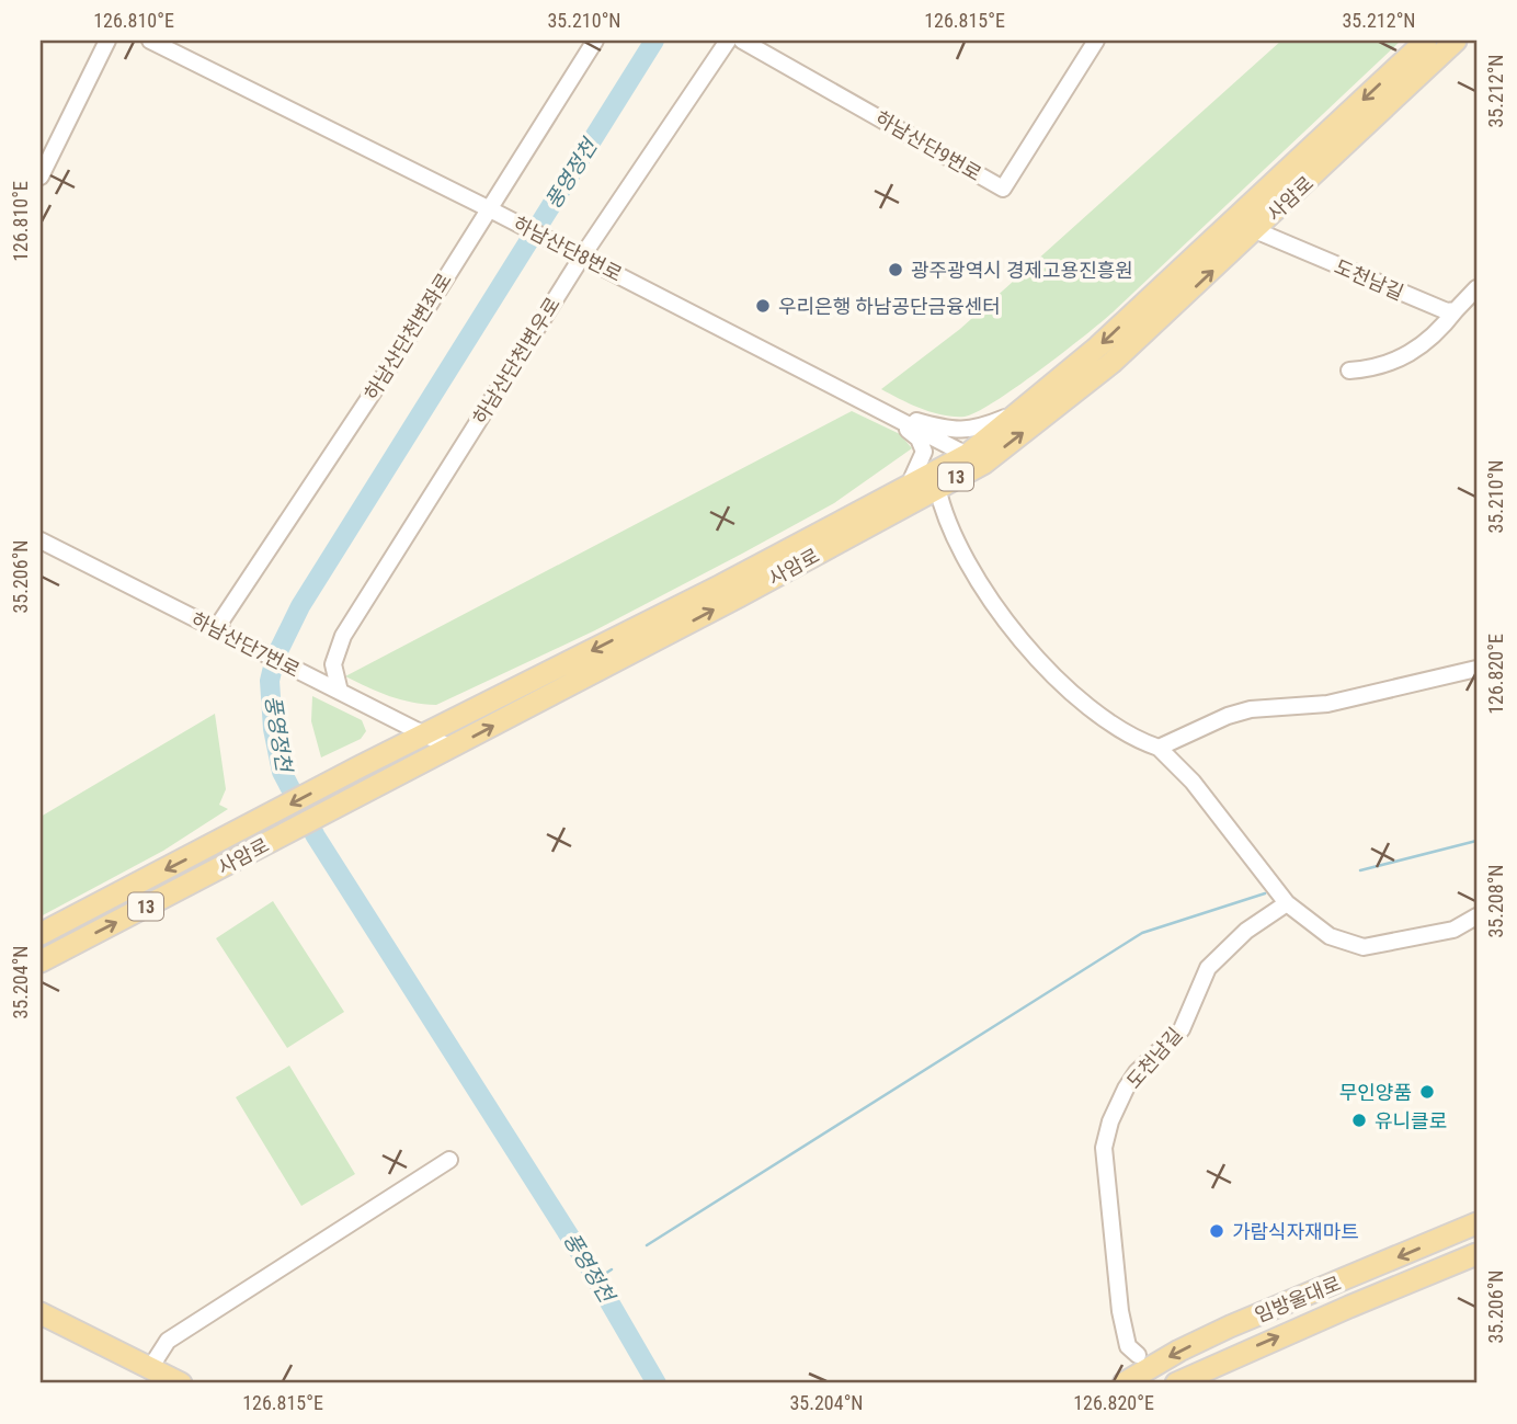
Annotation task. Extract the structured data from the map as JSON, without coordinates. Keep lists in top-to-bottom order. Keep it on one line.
{"streets":{"main road":["사암로","13","임방울대로"],"street":["하남산단9번로","하남산단8번로","도천남길","하남산단천변좌로","하남산단천변우로","하남산단7번로"]},"crossings":[["사암로","하남산단8번로"],["사암로","도천남길"],["사암로","하남산단7번로"],["하남산단8번로","하남산단천변좌로"],["하남산단8번로","하남산단천변우로"],["하남산단천변좌로","하남산단7번로"],["하남산단천변우로","하남산단7번로"]],"water":["풍영정천"],"places":["광주광역시 경제고용진흥원","우리은행 하남공단금융센터","무인양품","유니클로","가람식자재마트"],"coordinates":["126.810°E","35.210°N","126.815°E","35.212°N","35.206°N","126.820°E","35.208°N","35.204°N"]}
